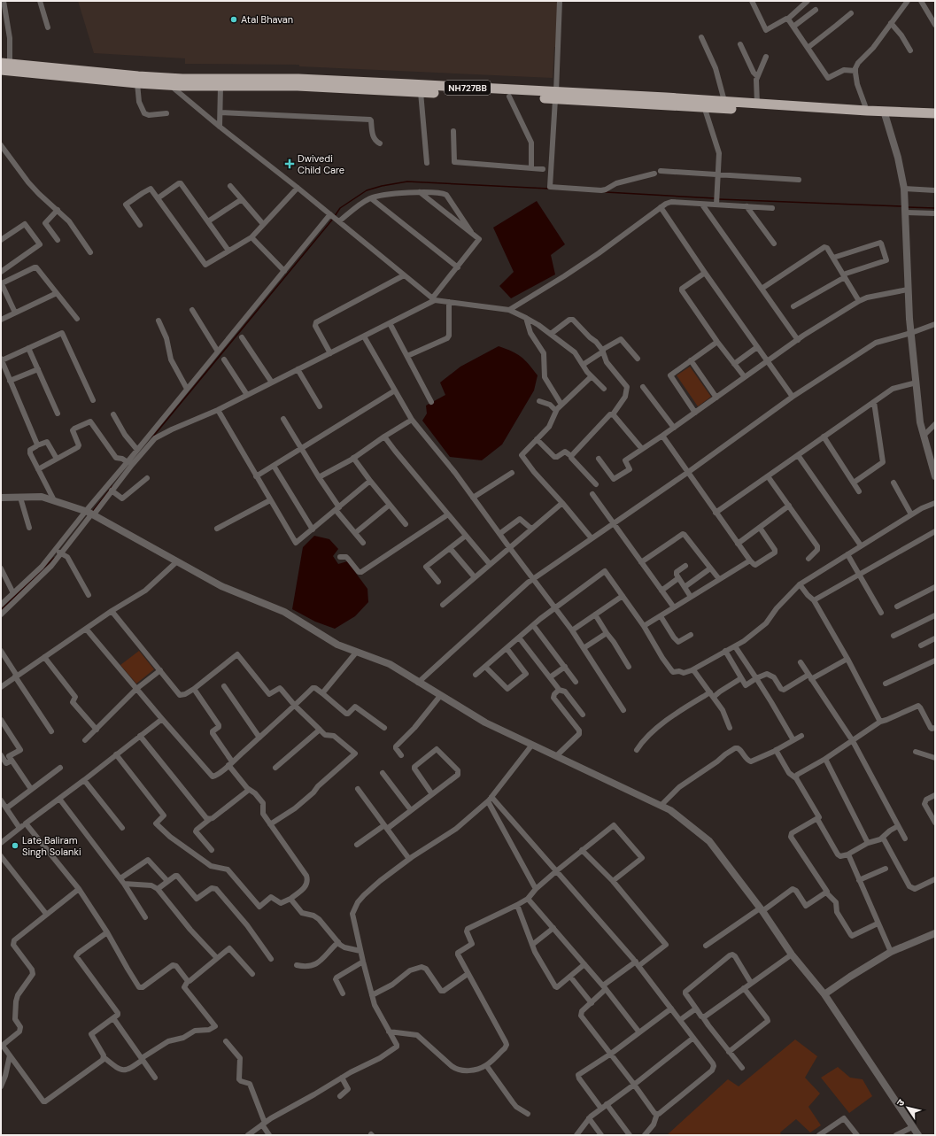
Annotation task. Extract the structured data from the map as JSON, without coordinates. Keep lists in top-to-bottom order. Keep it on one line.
{"streets":{"highway":["NH727BB"]},"places":{"other":["Atal Bhavan","Late Baliram Singh Solanki"],"health":["Dwivedi Child Care"]},"north":"top left"}
